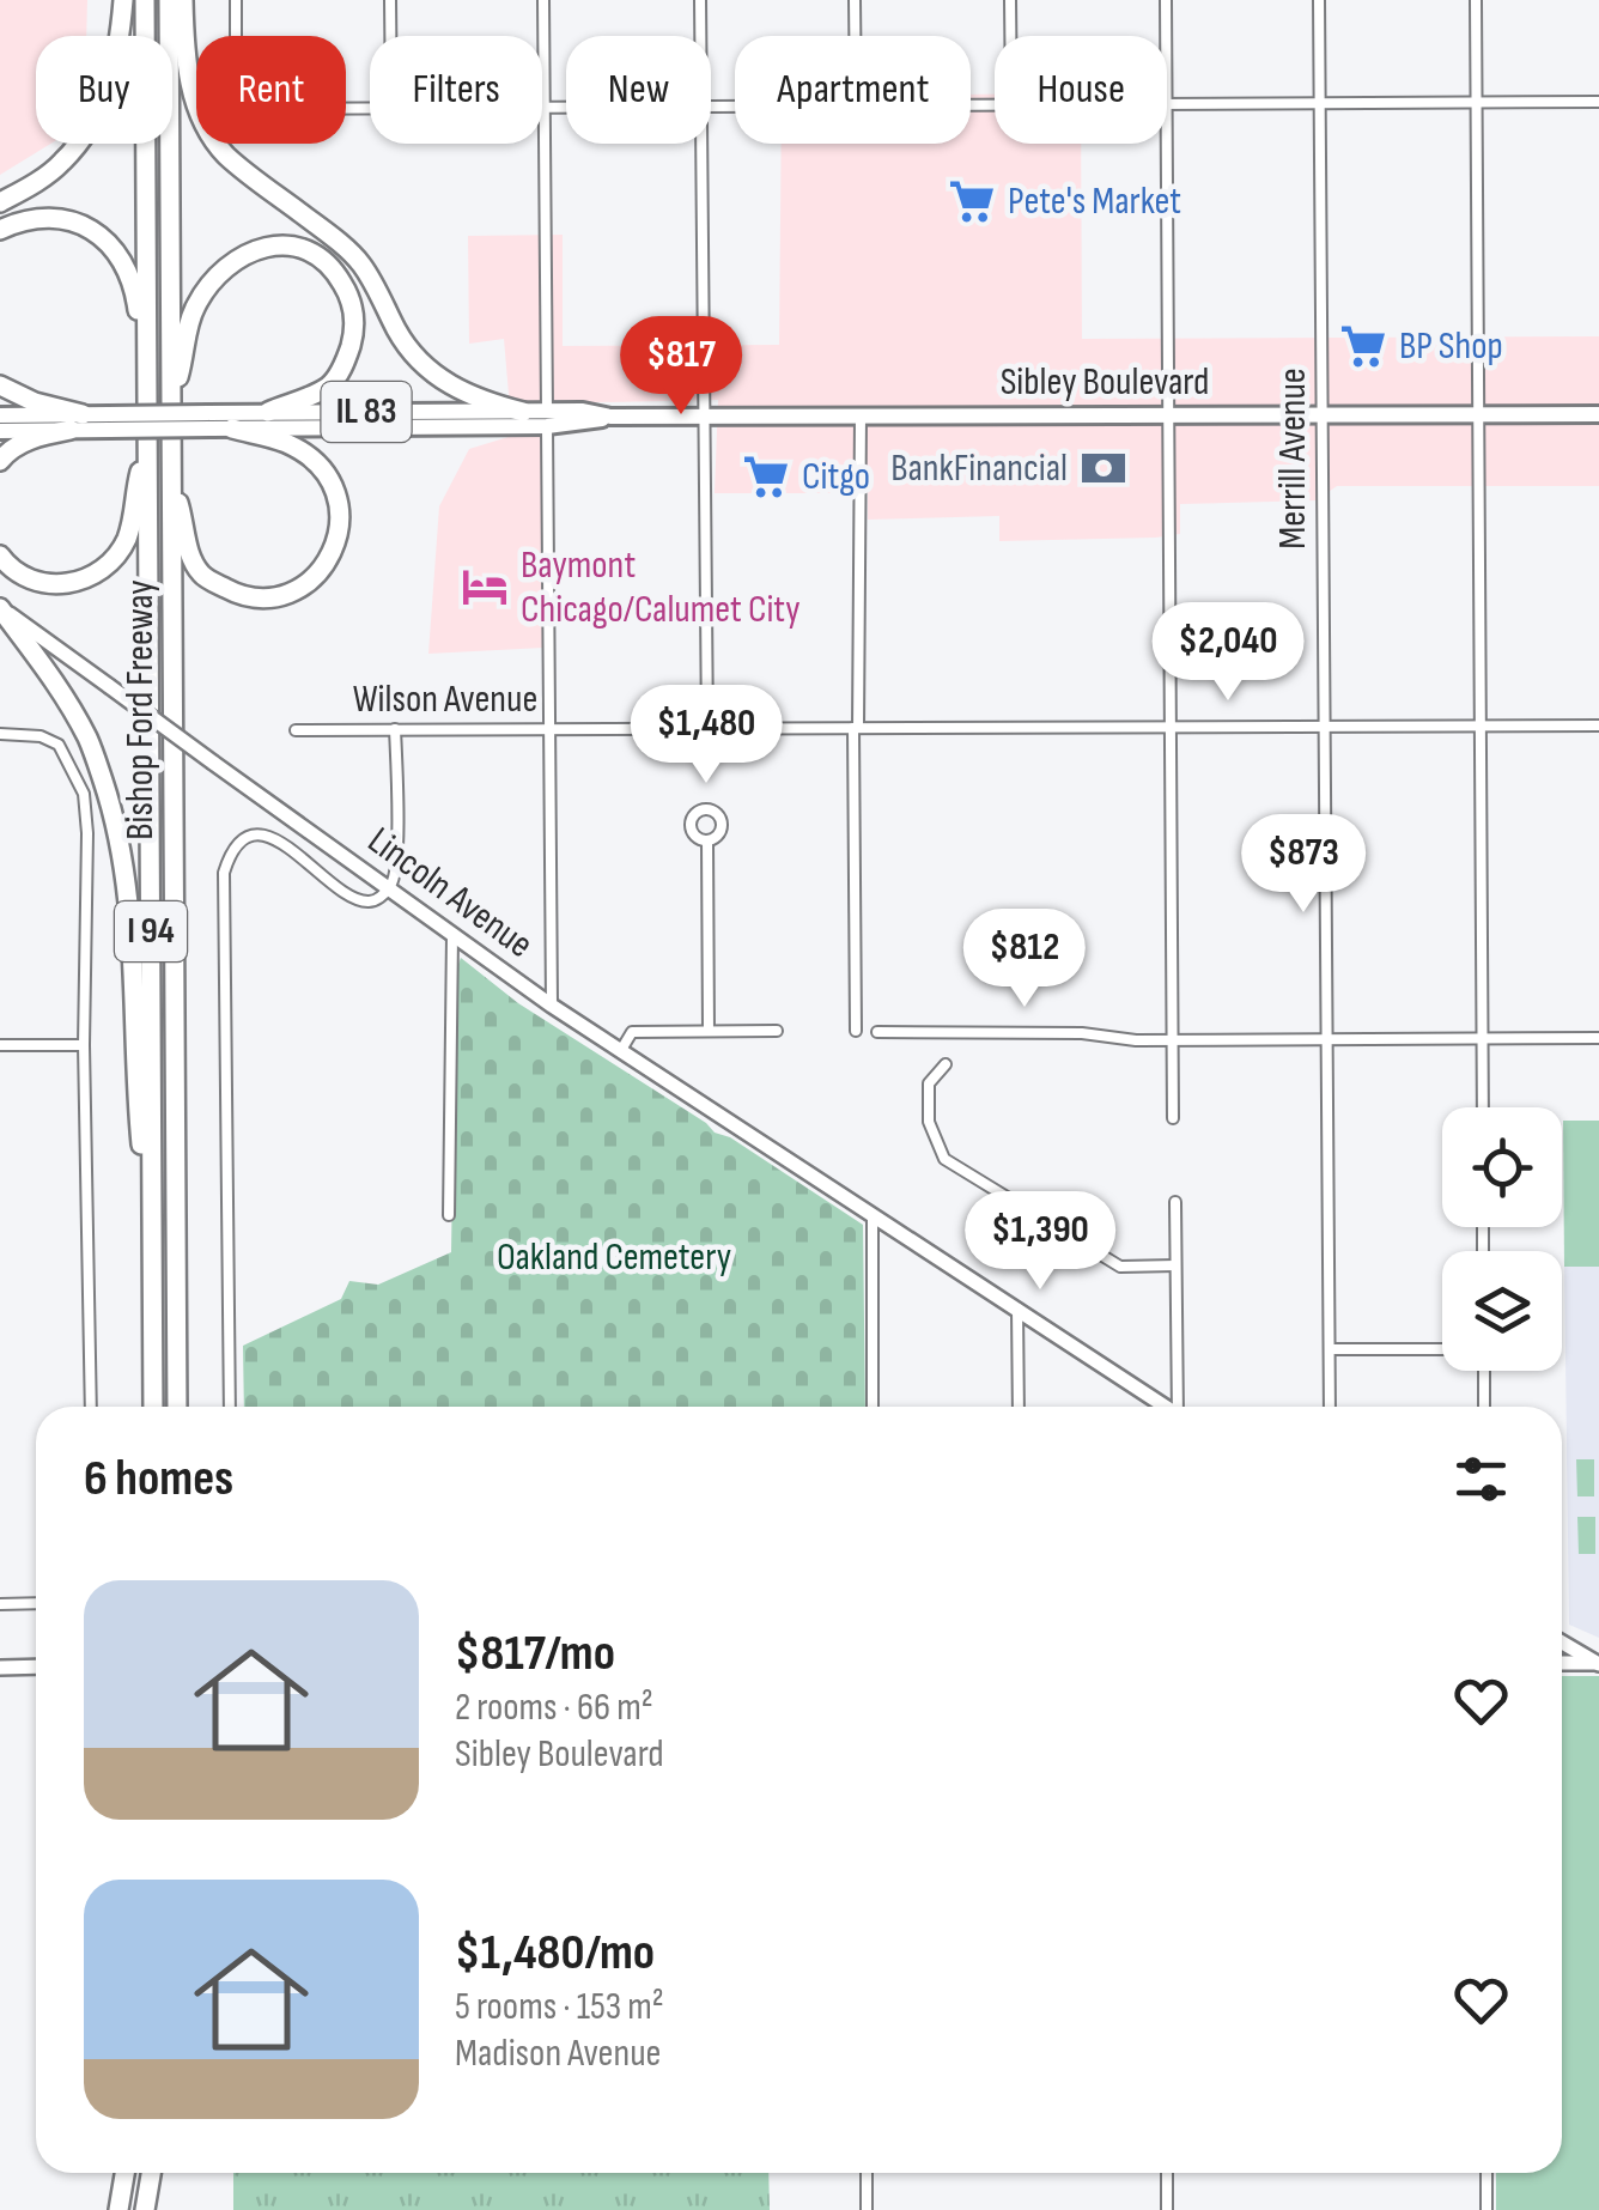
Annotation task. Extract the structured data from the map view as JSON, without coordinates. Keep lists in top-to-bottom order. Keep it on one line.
{"streets":{"highway":["Bishop Ford Freeway","I 94"],"main road":["Sibley Boulevard","IL 83"],"street":["Merrill Avenue","Wilson Avenue","Lincoln Avenue"]},"crossings":[["Sibley Boulevard","IL 83"],["Sibley Boulevard","Merrill Avenue"],["Merrill Avenue","Wilson Avenue"]],"parks":["Oakland Cemetery"],"places":{"supermarket":["Pete's Market","BP Shop","Citgo"],"bank":["BankFinancial"],"hotel":["Baymont Chicago/Calumet City"]},"page":{"chip":["Buy","Rent","Filters","New","Apartment","House"],"price":["$817","$2,040","$1,480","$873","$812","$1,390"],"heading":"6 homes","list":[{"name":"$817/mo","note":"2 rooms · 66 m² · Sibley Boulevard"},{"name":"$1,480/mo","note":"5 rooms · 153 m² · Madison Avenue"}]}}
